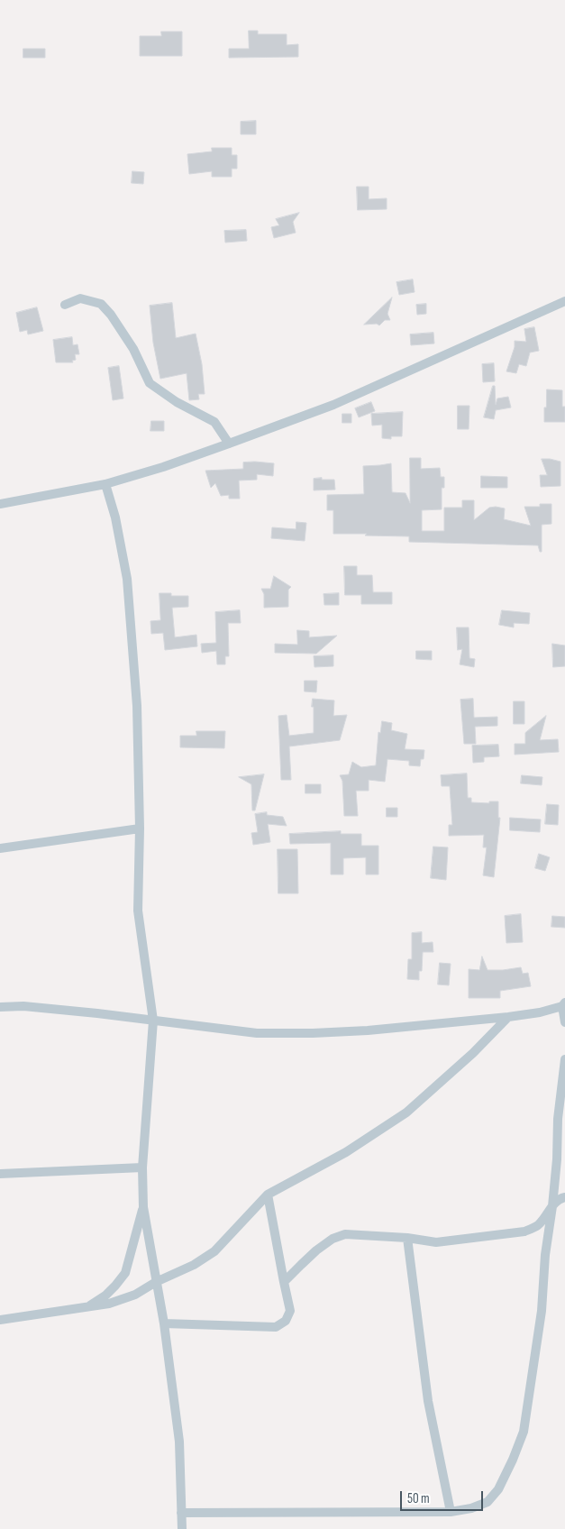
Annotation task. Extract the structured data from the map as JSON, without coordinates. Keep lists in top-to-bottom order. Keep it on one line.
{"scale_bar":"50 m"}
